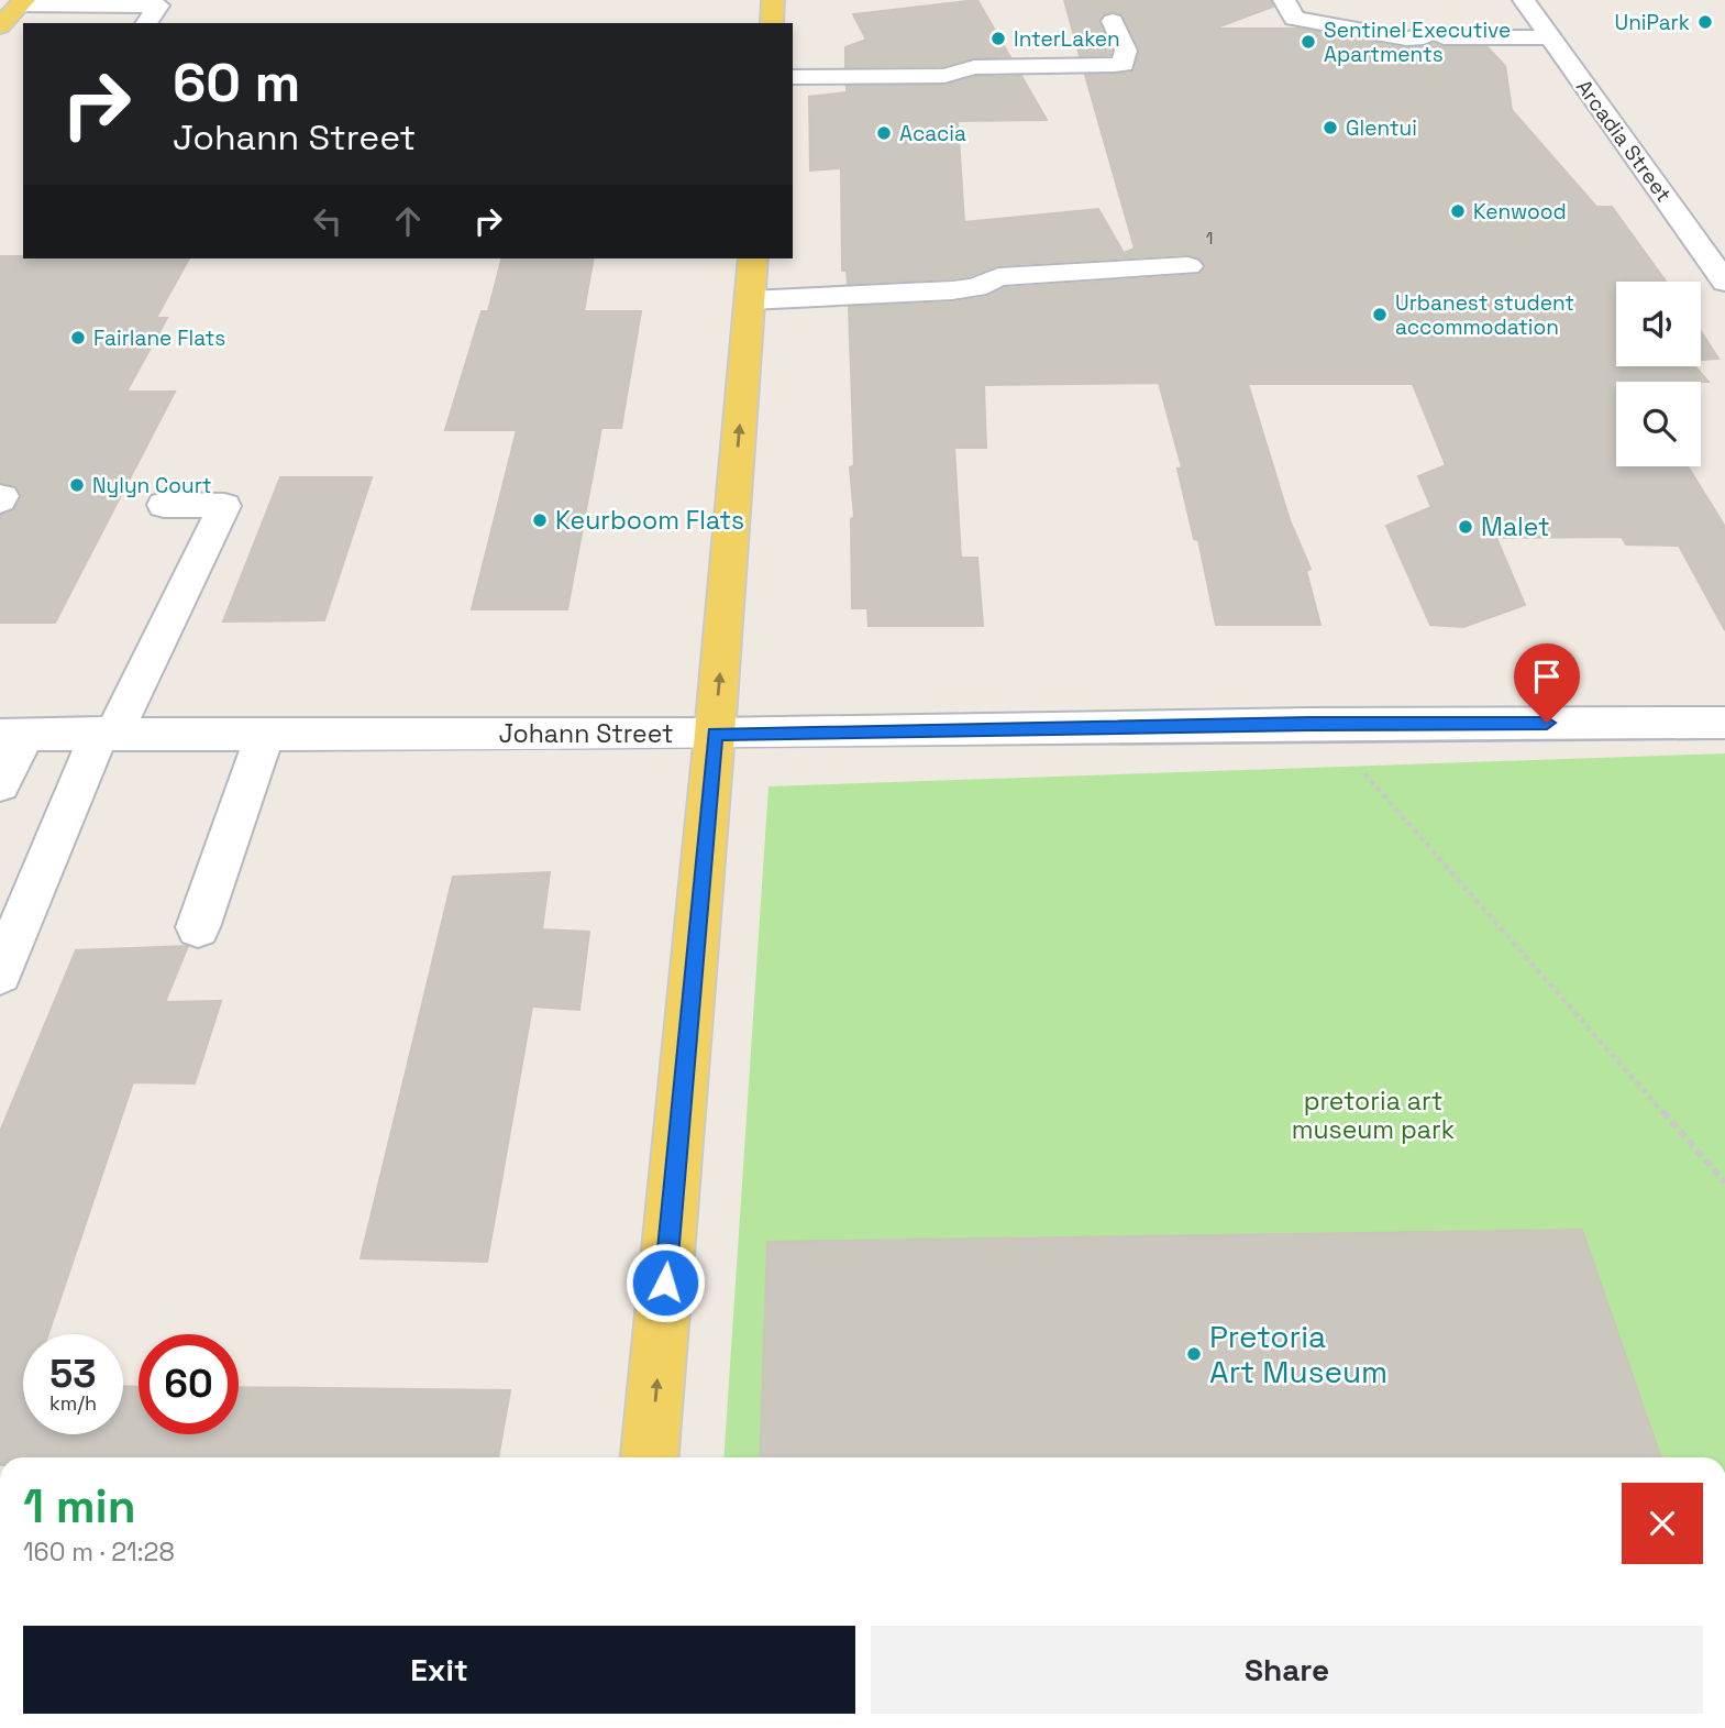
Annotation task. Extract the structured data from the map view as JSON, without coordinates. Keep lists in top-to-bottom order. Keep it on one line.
{"streets":{"street":["Arcadia Street","Johann Street"]},"parks":["pretoria art museum park"],"places":["UniPark","InterLaken","Sentinel Executive Apartments","Glentui","Acacia","Kenwood","Urbanest student accommodation","Fairlane Flats","Nylyn Court","Keurboom Flats","Malet","Pretoria Art Museum"],"house_numbers":["1"],"page":{"turn":["60 m","Johann Street"],"speed":"53 km/h","limit":"60","heading":["1 min","160 m · 21:28"],"buttons":["Exit","Share"]}}
